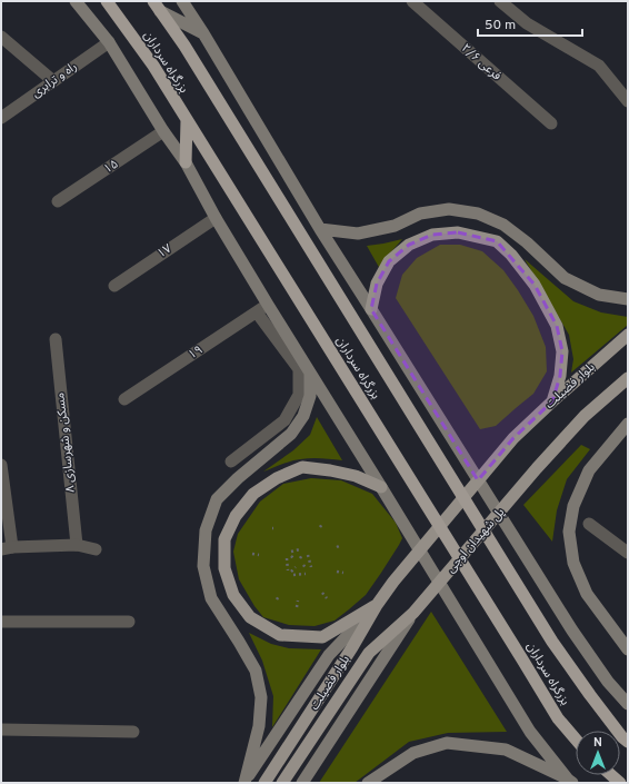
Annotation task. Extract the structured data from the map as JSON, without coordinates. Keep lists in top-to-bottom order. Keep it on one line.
{"streets":{"highway":["بزرگراه سرداران"],"main road":["بلوار فضیلت","پل شهیدان اوجی"],"street":["فرعی ۲/۶","راه و ترابری","۱۵","۱۷","۱۹","مسکن و شهرسازی ۸"]},"crossings":[["بلوار فضیلت","پل شهیدان اوجی"]],"scale_bar":"50 m","north":"top"}
